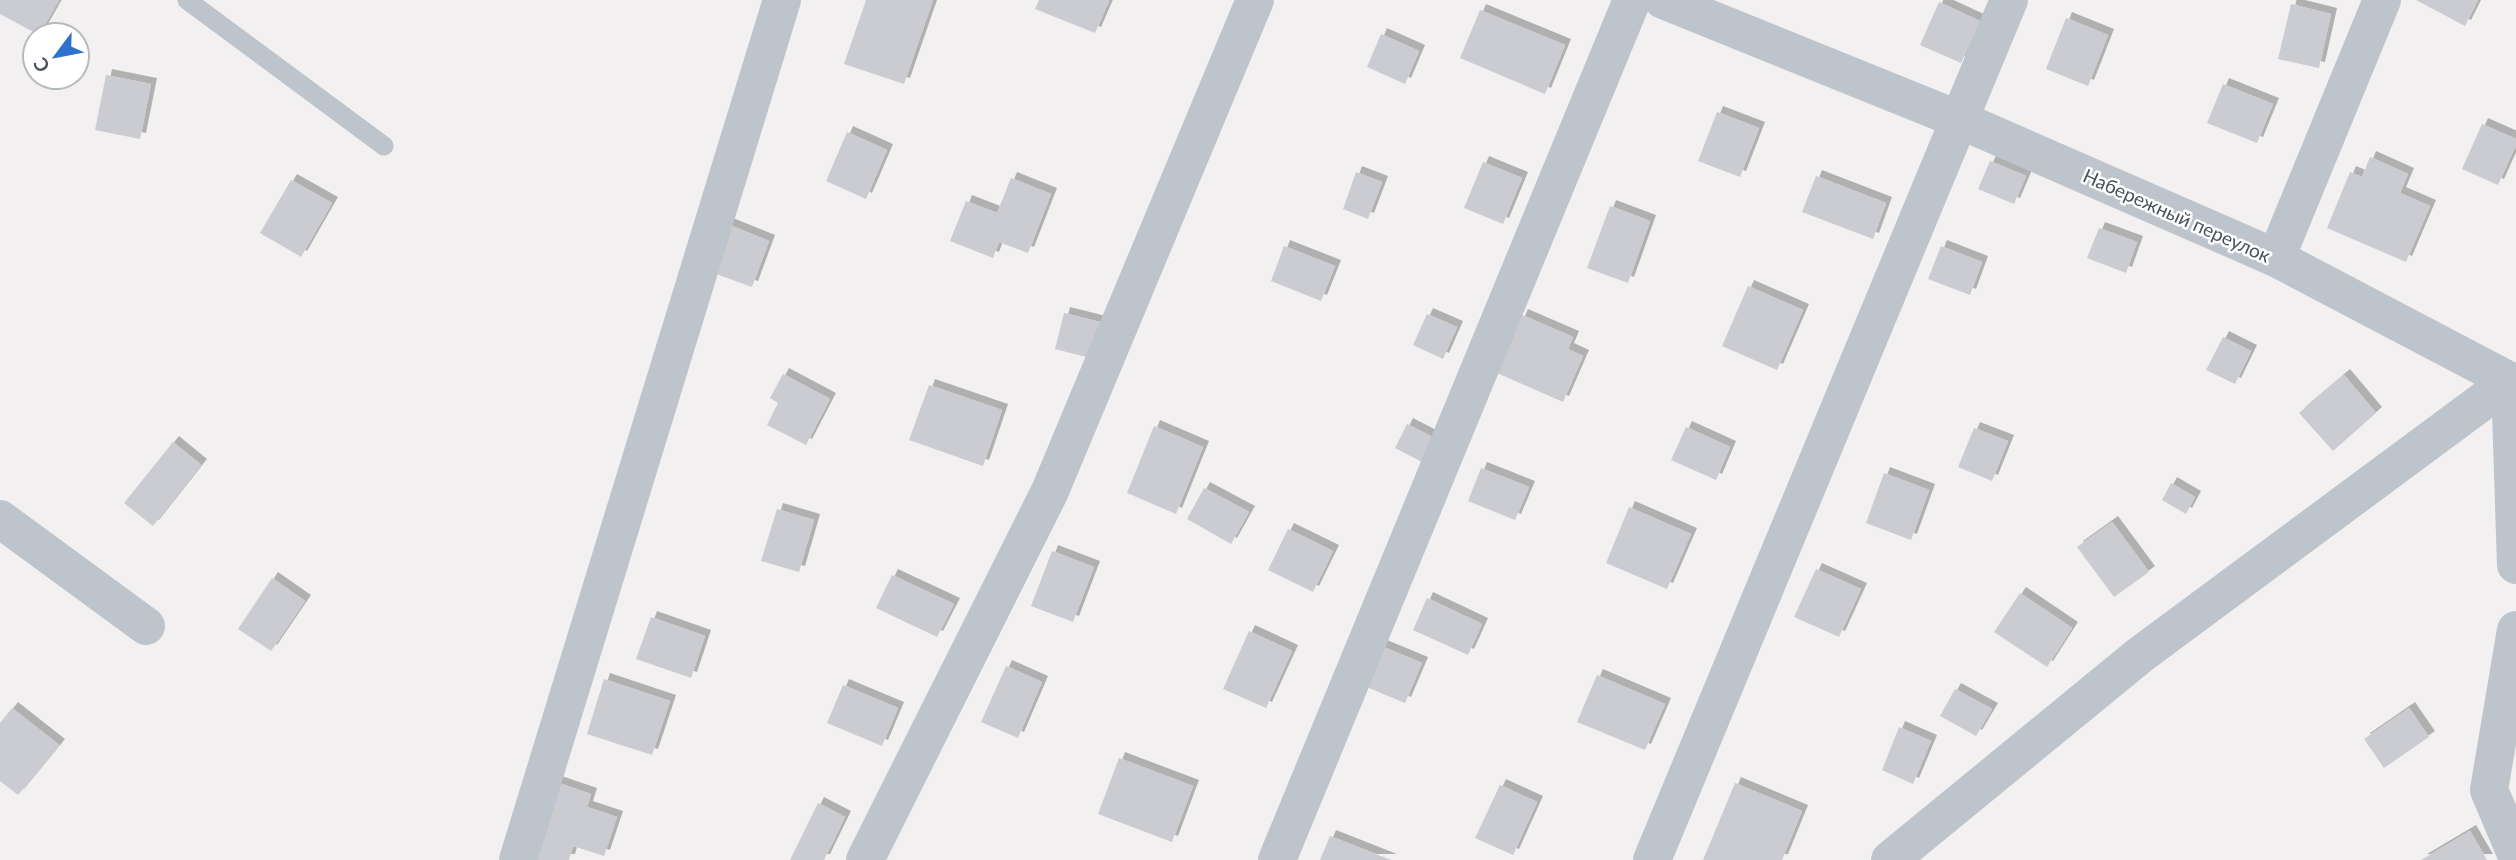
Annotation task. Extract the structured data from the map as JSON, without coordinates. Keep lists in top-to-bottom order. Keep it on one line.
{"streets":{"street":["Набережный переулок"]},"north":"bottom left"}
